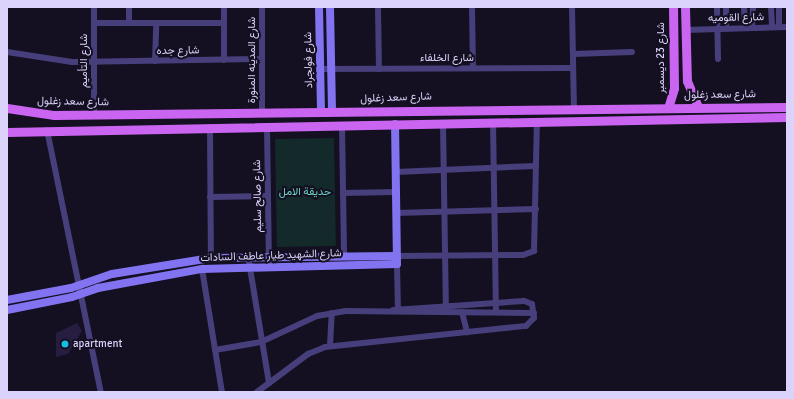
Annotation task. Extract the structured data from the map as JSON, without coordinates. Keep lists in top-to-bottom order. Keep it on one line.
{"streets":{"main road":["شارع 23 ديسمبر","شارع سعد زغلول"],"street":["شارع القوميه","شارع جده","شارع الخلفاء","شارع المدينه المنورة","شارع فولجراد","شارع التأميم","شارع صالح سليم","شارع الشهيد طيار عاطف السادات"]},"crossings":[["شارع جده","شارع المدينه المنورة"],["شارع جده","شارع التأميم"],["شارع الخلفاء","شارع فولجراد"],["شارع 23 ديسمبر","شارع سعد زغلول"],["شارع المدينه المنورة","شارع سعد زغلول"],["شارع فولجراد","شارع سعد زغلول"],["شارع التأميم","شارع سعد زغلول"],["شارع صالح سليم","شارع الشهيد طيار عاطف السادات"]],"parks":["حديقة الامل"],"places":["apartment"]}
